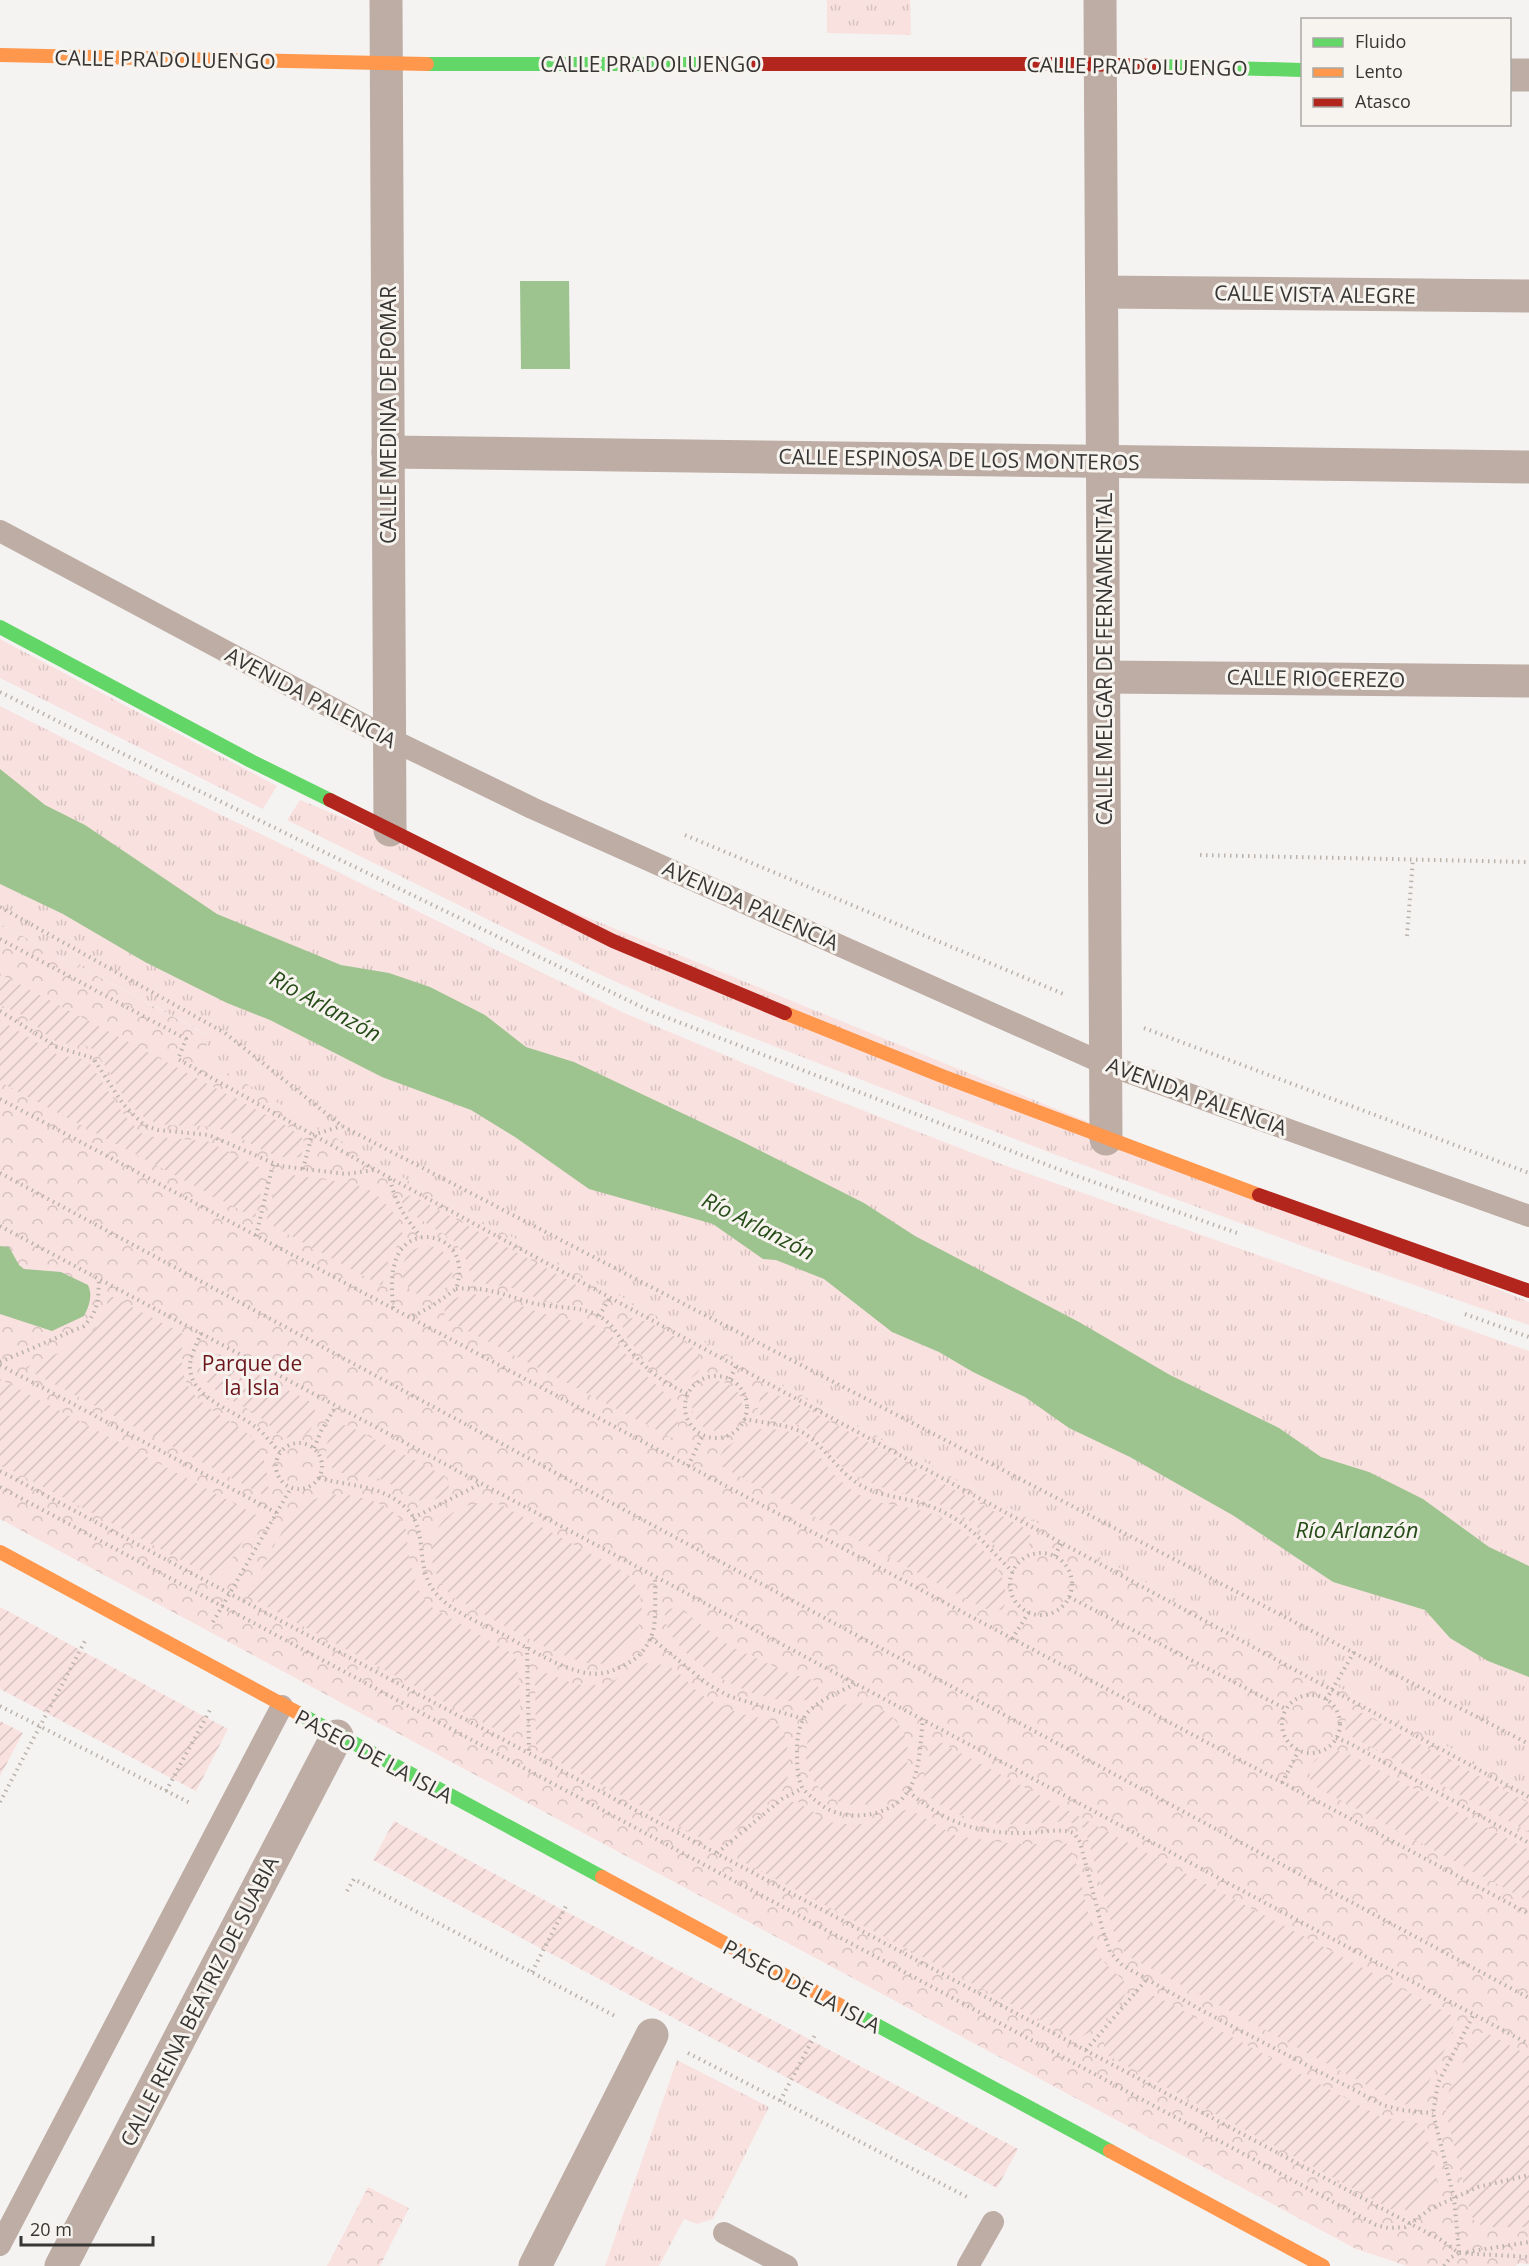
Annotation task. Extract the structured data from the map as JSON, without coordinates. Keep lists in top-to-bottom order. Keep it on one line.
{"streets":{"main road":["CALLE PRADOLUENGO","PASEO DE LA ISLA"],"street":["CALLE VISTA ALEGRE","CALLE MEDINA DE POMAR","CALLE ESPINOSA DE LOS MONTEROS","CALLE MELGAR DE FERNAMENTAL","CALLE RIOCEREZO","CALLE REINA BEATRIZ DE SUABIA"],"lane":["AVENIDA PALENCIA"]},"crossings":[["CALLE PRADOLUENGO","CALLE MEDINA DE POMAR"],["CALLE PRADOLUENGO","CALLE MELGAR DE FERNAMENTAL"],["CALLE VISTA ALEGRE","CALLE MELGAR DE FERNAMENTAL"],["CALLE MEDINA DE POMAR","CALLE ESPINOSA DE LOS MONTEROS"],["CALLE MEDINA DE POMAR","AVENIDA PALENCIA"],["CALLE ESPINOSA DE LOS MONTEROS","CALLE MELGAR DE FERNAMENTAL"],["CALLE MELGAR DE FERNAMENTAL","CALLE RIOCEREZO"],["CALLE MELGAR DE FERNAMENTAL","AVENIDA PALENCIA"],["PASEO DE LA ISLA","CALLE REINA BEATRIZ DE SUABIA"]],"water":["Río Arlanzón"],"parks":["Parque de la Isla"],"legend":["Fluido","Lento","Atasco"],"scale_bar":"20 m"}
